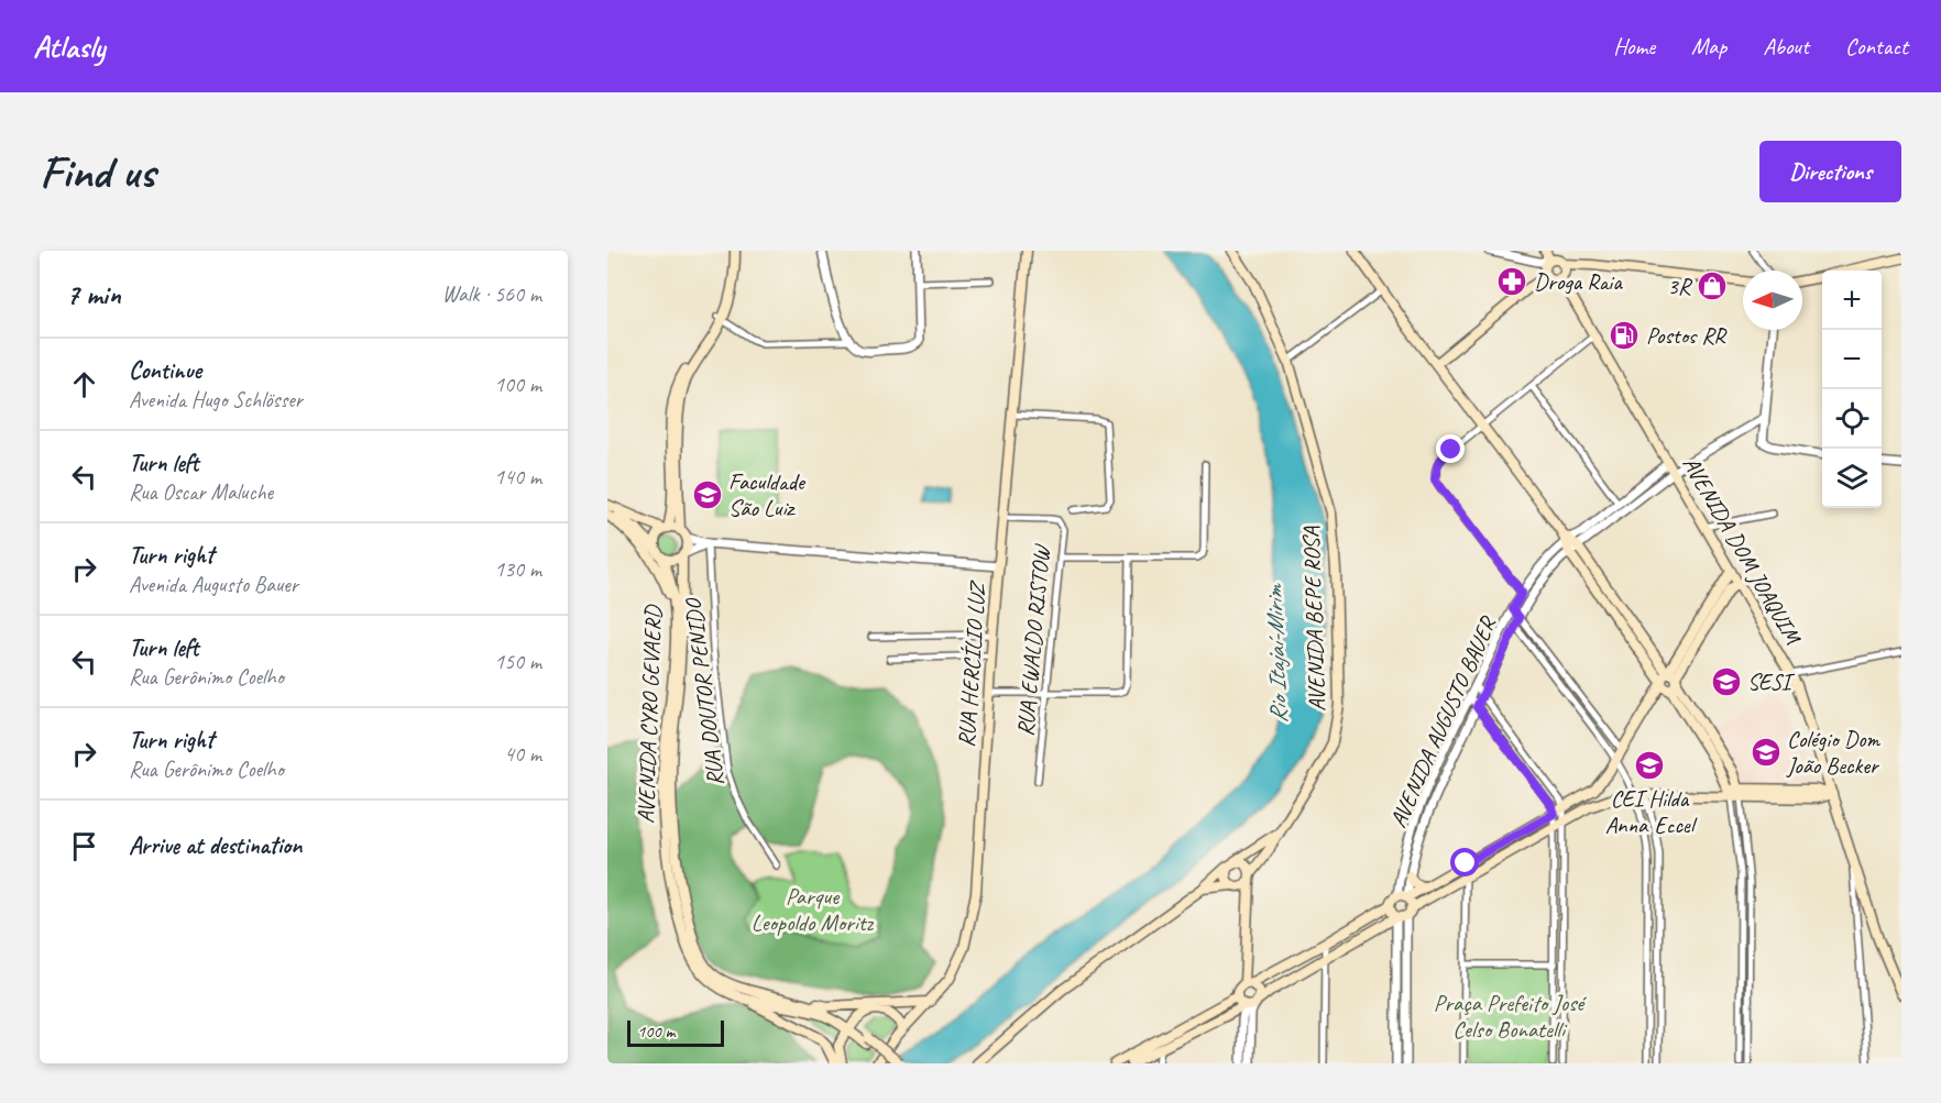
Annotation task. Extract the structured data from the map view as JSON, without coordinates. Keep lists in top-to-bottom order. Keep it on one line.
{"streets":{"main road":["AVENIDA DOM JOAQUIM","AVENIDA BEPE ROSA","RUA HERCÍLIO LUZ","AVENIDA CYRO GEVAERD"],"street":["RUA EWALDO RISTOW","RUA DOUTOR PENIDO","AVENIDA AUGUSTO BAUER"]},"crossings":[["AVENIDA DOM JOAQUIM","AVENIDA AUGUSTO BAUER"],["RUA EWALDO RISTOW","RUA HERCÍLIO LUZ"]],"water":["Rio Itajaí-Mirim"],"parks":["Parque Leopoldo Moritz","Praça Prefeito José Celso Bonatelli"],"places":{"pharmacy":["Droga Raia"],"shop":["3R"],"fuel station":["Postos RR"],"school or university":["Faculdade São Luiz","SESI","Colégio Dom João Becker","CEI Hilda Anna Eccel"]},"scale_bar":"100 m","north":"left","page":{"header":"Atlasly","nav":["Home","Map","About","Contact"],"buttons":"Directions","title":"Find us","heading":["7 min","Walk · 560 m"],"map_buttons":["+","−"],"list":[["Continue","Avenida Hugo Schlösser","100 m"],["Turn left","Rua Oscar Maluche","140 m"],["Turn right","Avenida Augusto Bauer","130 m"],["Turn left","Rua Gerônimo Coelho","150 m"],["Turn right","Rua Gerônimo Coelho","40 m"],"Arrive at destination"],"scale":"100 m"}}
